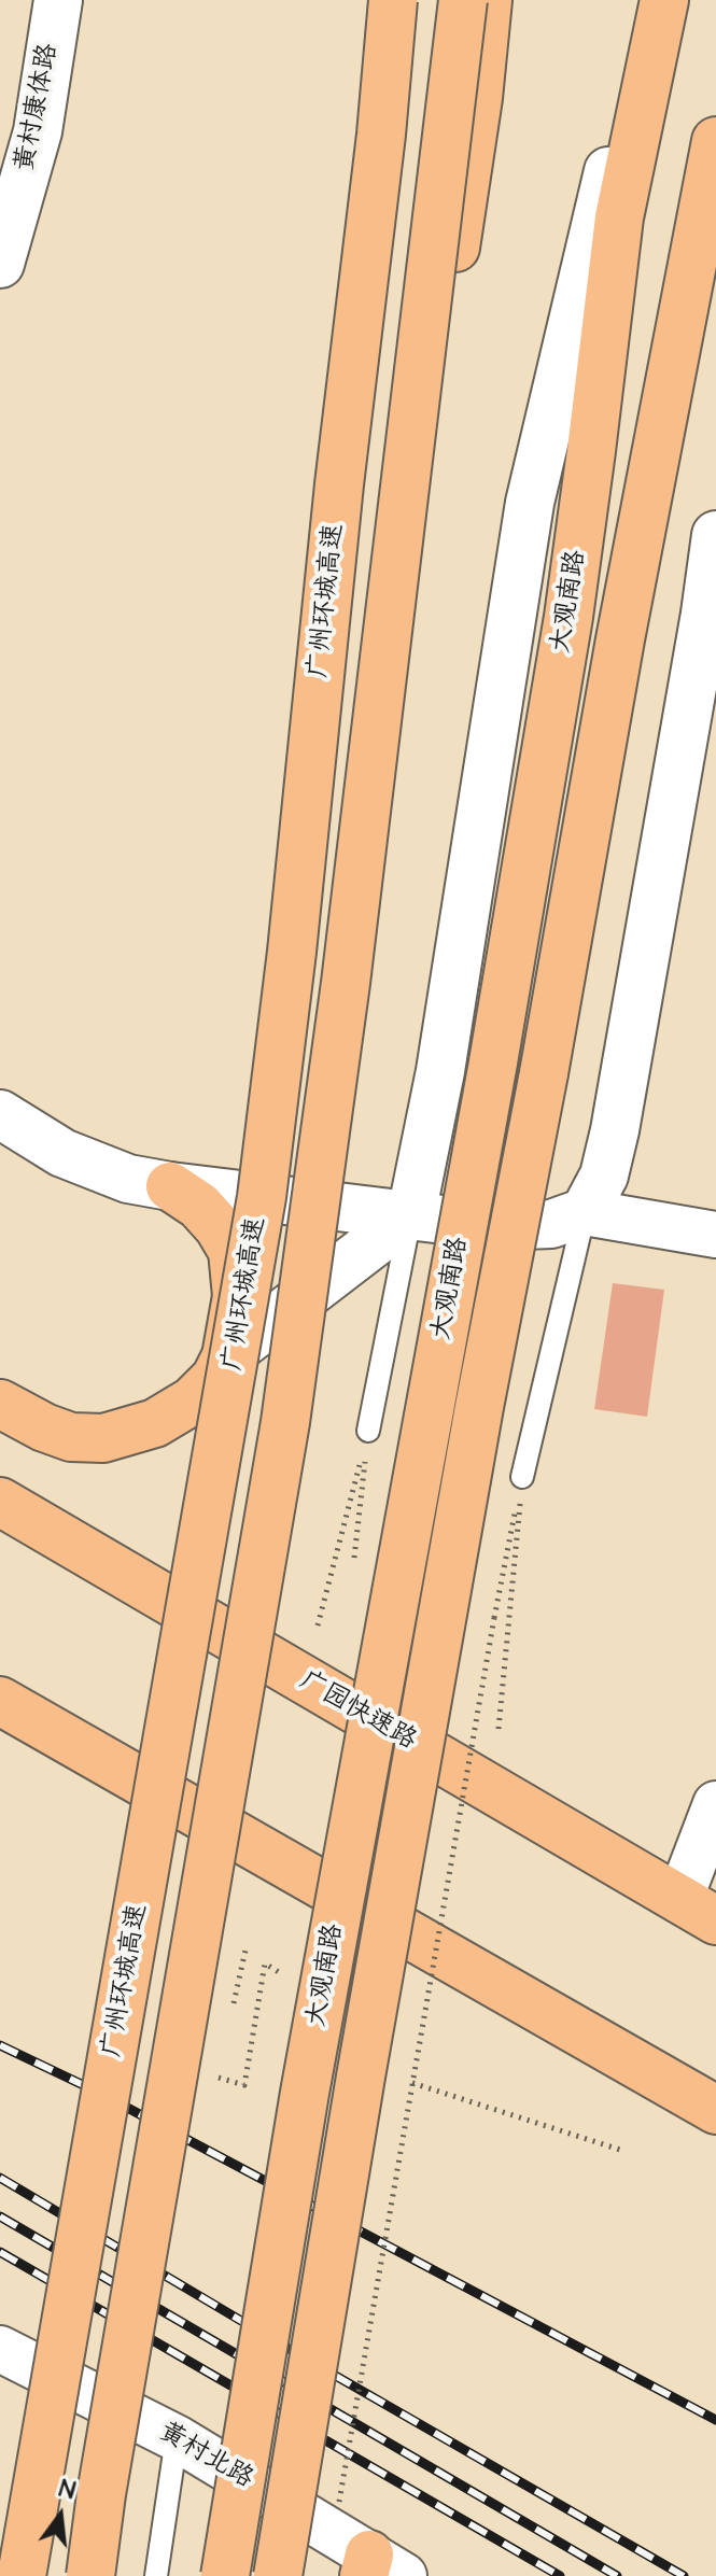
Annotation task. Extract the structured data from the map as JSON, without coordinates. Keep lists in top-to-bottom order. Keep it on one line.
{"streets":{"main road":["广州环城高速","大观南路","广园快速路"],"street":["黄村康体路","黄村北路"]},"north":"top"}
